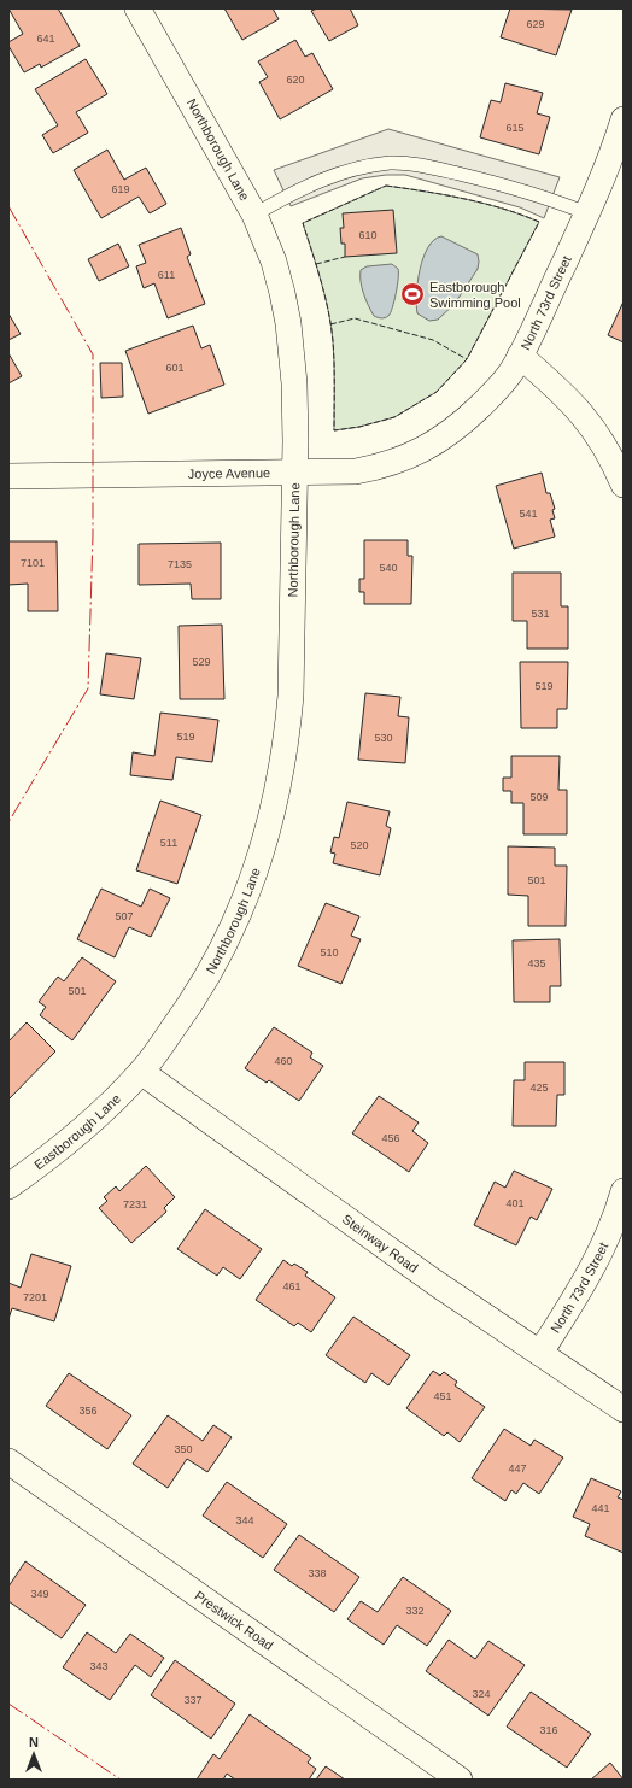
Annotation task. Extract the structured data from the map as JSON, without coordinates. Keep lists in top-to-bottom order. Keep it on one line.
{"streets":{"street":["Northborough Lane","North 73rd Street","Joyce Avenue","Eastborough Lane","Steinway Road","Prestwick Road"]},"crossings":[["Northborough Lane","Joyce Avenue"],["Northborough Lane","Eastborough Lane"],["Northborough Lane","Steinway Road"],["North 73rd Street","Joyce Avenue"],["North 73rd Street","Steinway Road"],["Eastborough Lane","Steinway Road"]],"places":{"sports":["Eastborough Swimming Pool"]},"house_numbers":["629","641","620","615","619","610","611","601","541","7101","7135","540","531","529","519","519","530","509","511","520","501","507","510","435","501","460","425","456","401","7231","461","7201","451","356","350","447","441","344","338","349","332","343","324","337","316"],"north":"top"}
